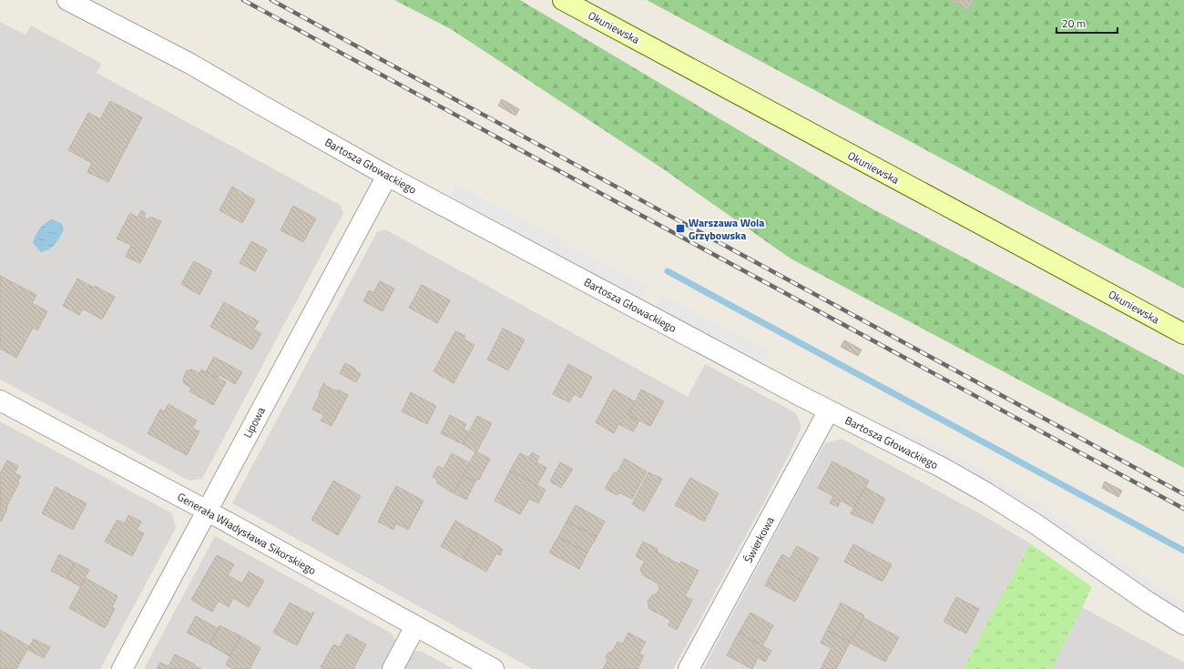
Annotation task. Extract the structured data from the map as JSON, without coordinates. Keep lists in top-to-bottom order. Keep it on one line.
{"streets":{"main road":["Okuniewska"],"street":["Bartosza Głowackiego","Lipowa","Generała Władysława Sikorskiego","Świerkowa"]},"crossings":[["Bartosza Głowackiego","Lipowa"],["Bartosza Głowackiego","Świerkowa"],["Lipowa","Generała Władysława Sikorskiego"]],"places":{"transit":["Warszawa Wola Grzybowska"]},"scale_bar":"20 m"}
